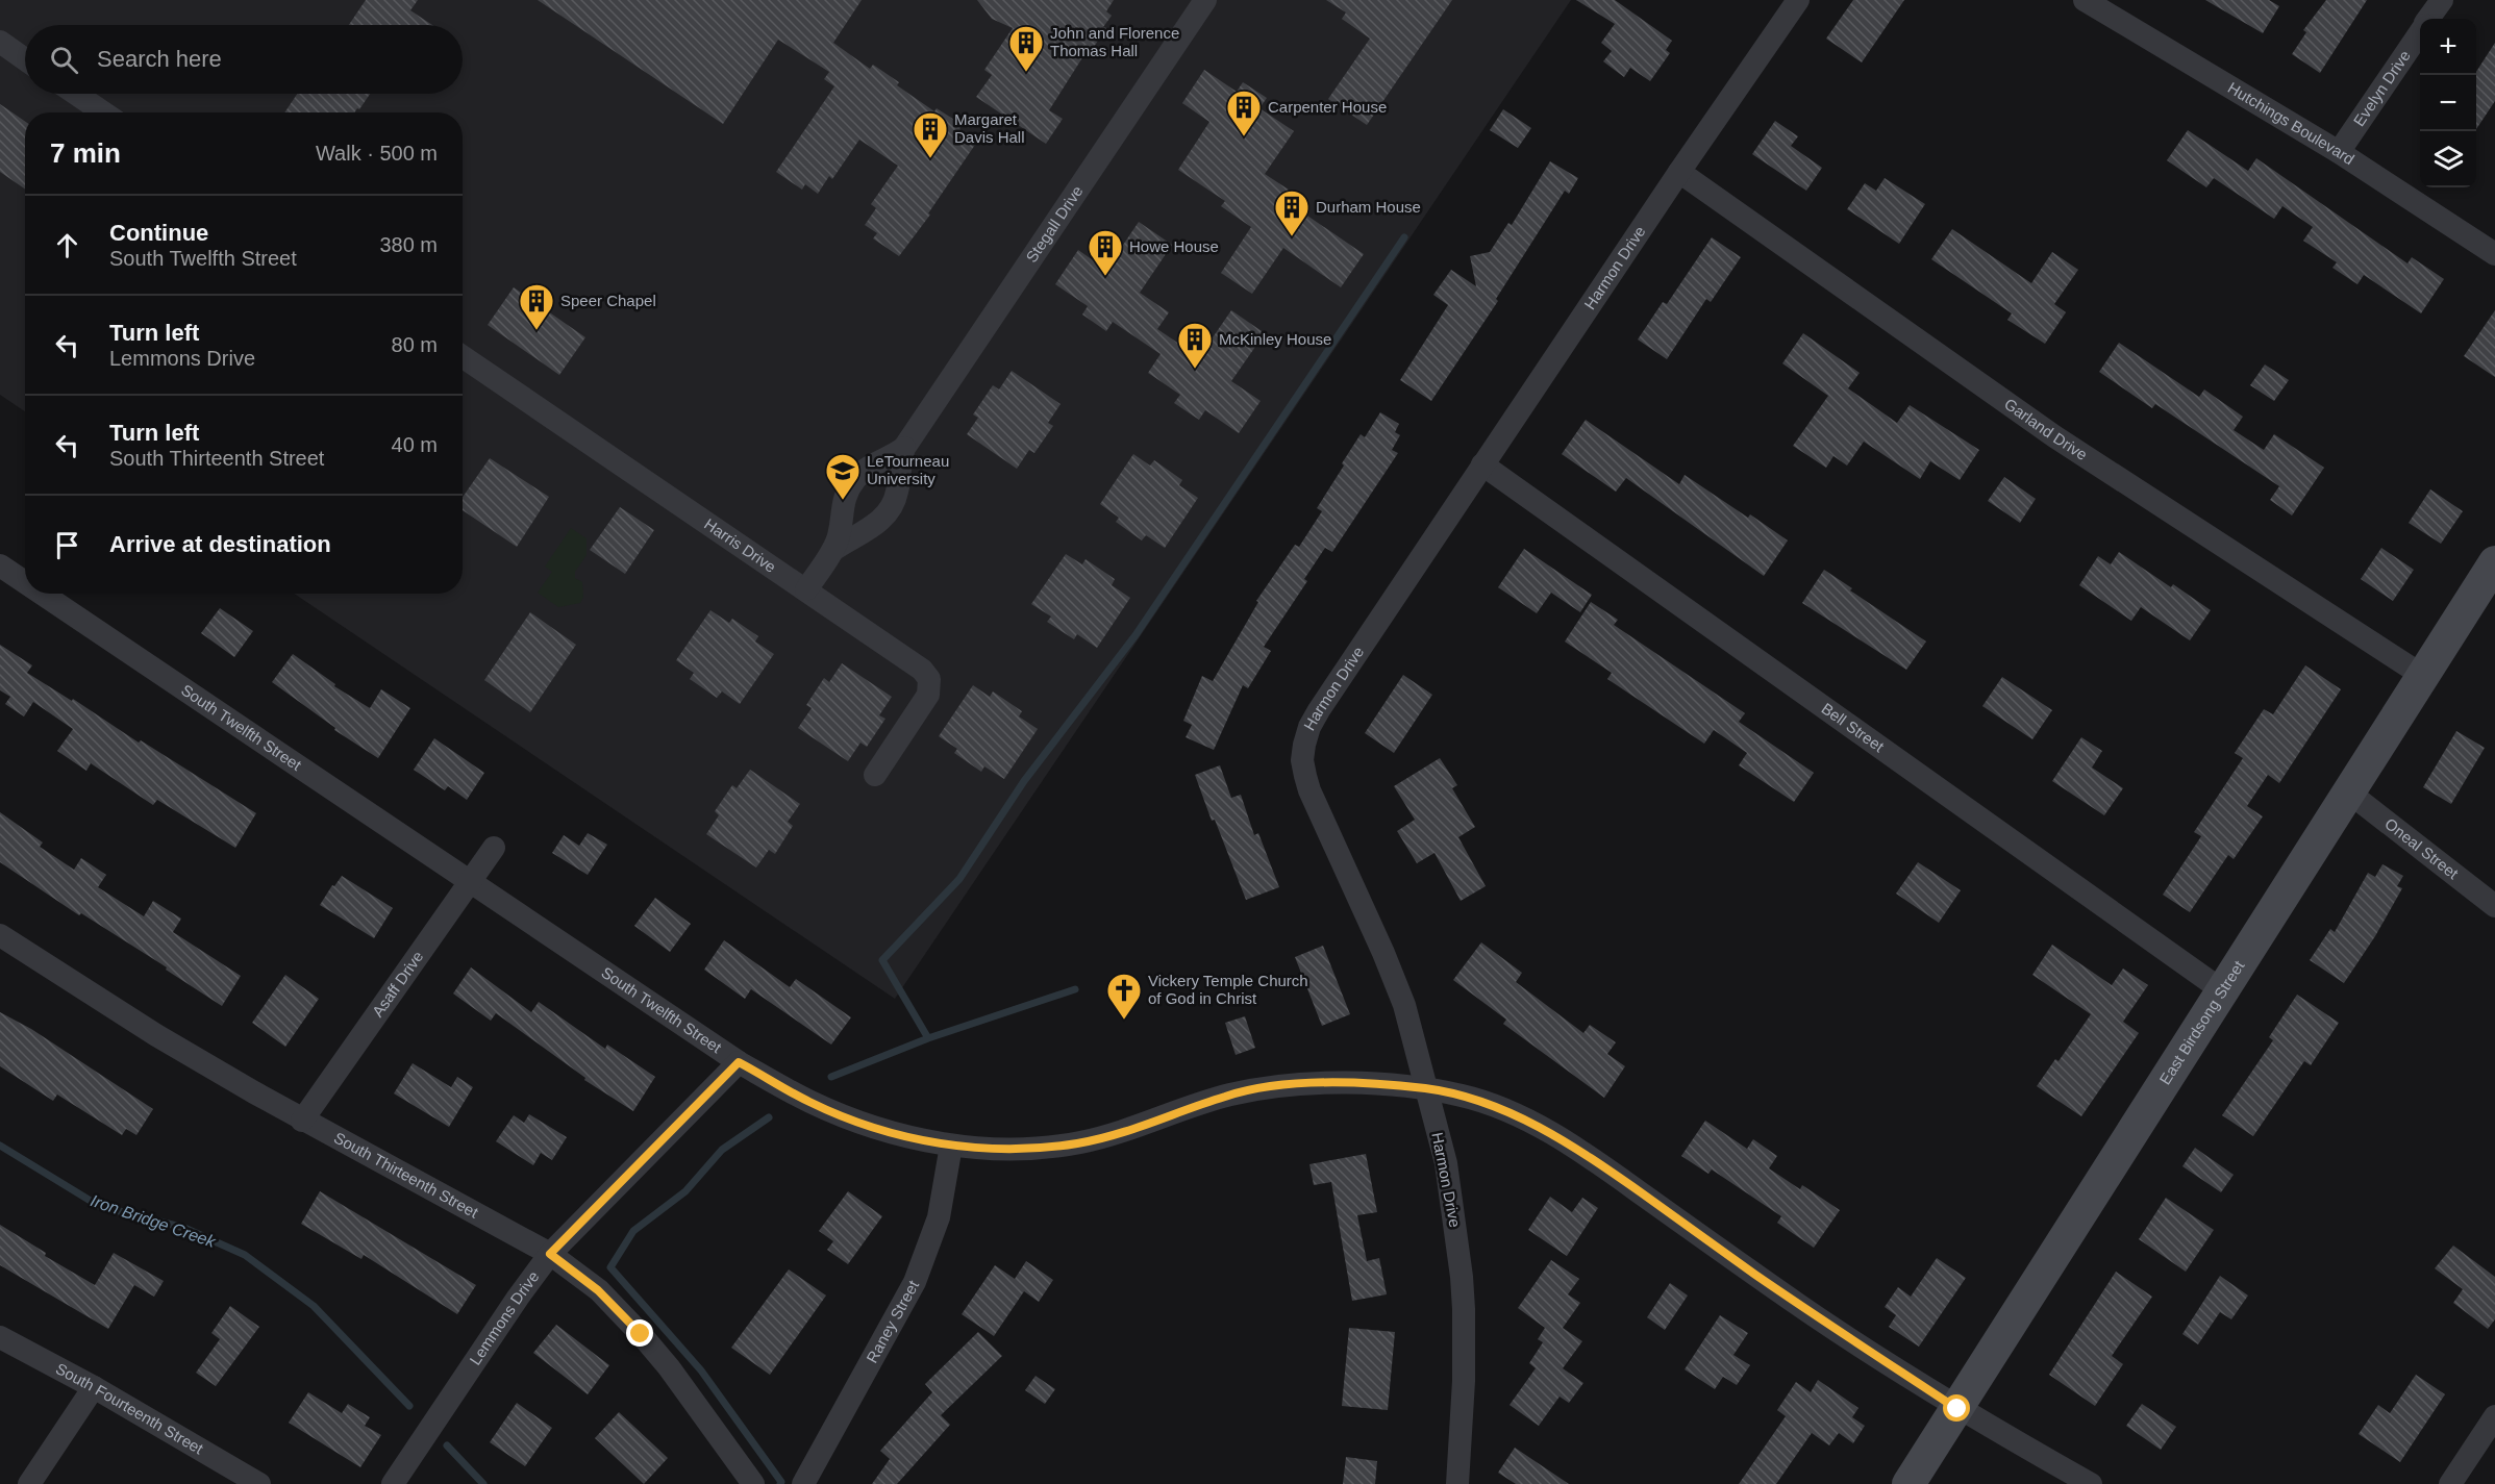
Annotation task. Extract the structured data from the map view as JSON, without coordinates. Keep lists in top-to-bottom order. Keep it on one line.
{"streets":{"street":["Evelyn Drive","Hutchings Boulevard","Stegall Drive","Harmon Drive","Garland Drive","Harris Drive","South Twelfth Street","Bell Street","Oneal Street","Asaff Drive","East Birdsong Street","South Thirteenth Street","Lemmons Drive","Raney Street","South Fourteenth Street"]},"crossings":[["Evelyn Drive","Hutchings Boulevard"],["Stegall Drive","Harris Drive"],["Harmon Drive","Garland Drive"],["Harmon Drive","South Twelfth Street"],["Harmon Drive","Bell Street"],["Garland Drive","East Birdsong Street"],["South Twelfth Street","Asaff Drive"],["South Twelfth Street","East Birdsong Street"],["South Twelfth Street","Lemmons Drive"],["South Twelfth Street","Raney Street"],["Bell Street","East Birdsong Street"],["Oneal Street","East Birdsong Street"],["Asaff Drive","South Thirteenth Street"],["South Thirteenth Street","Lemmons Drive"]],"water":["Iron Bridge Creek"],"places":{"building":["John and Florence Thomas Hall","Carpenter House","Margaret Davis Hall","Durham House","Howe House","Speer Chapel","McKinley House"],"school or university":["LeTourneau University"],"church":["Vickery Temple Church of God in Christ"]},"page":{"map_buttons":["+","−"],"search":"Search here","heading":["7 min","Walk · 500 m"],"list":[["Continue","South Twelfth Street","380 m"],["Turn left","Lemmons Drive","80 m"],["Turn left","South Thirteenth Street","40 m"],"Arrive at destination"]}}
